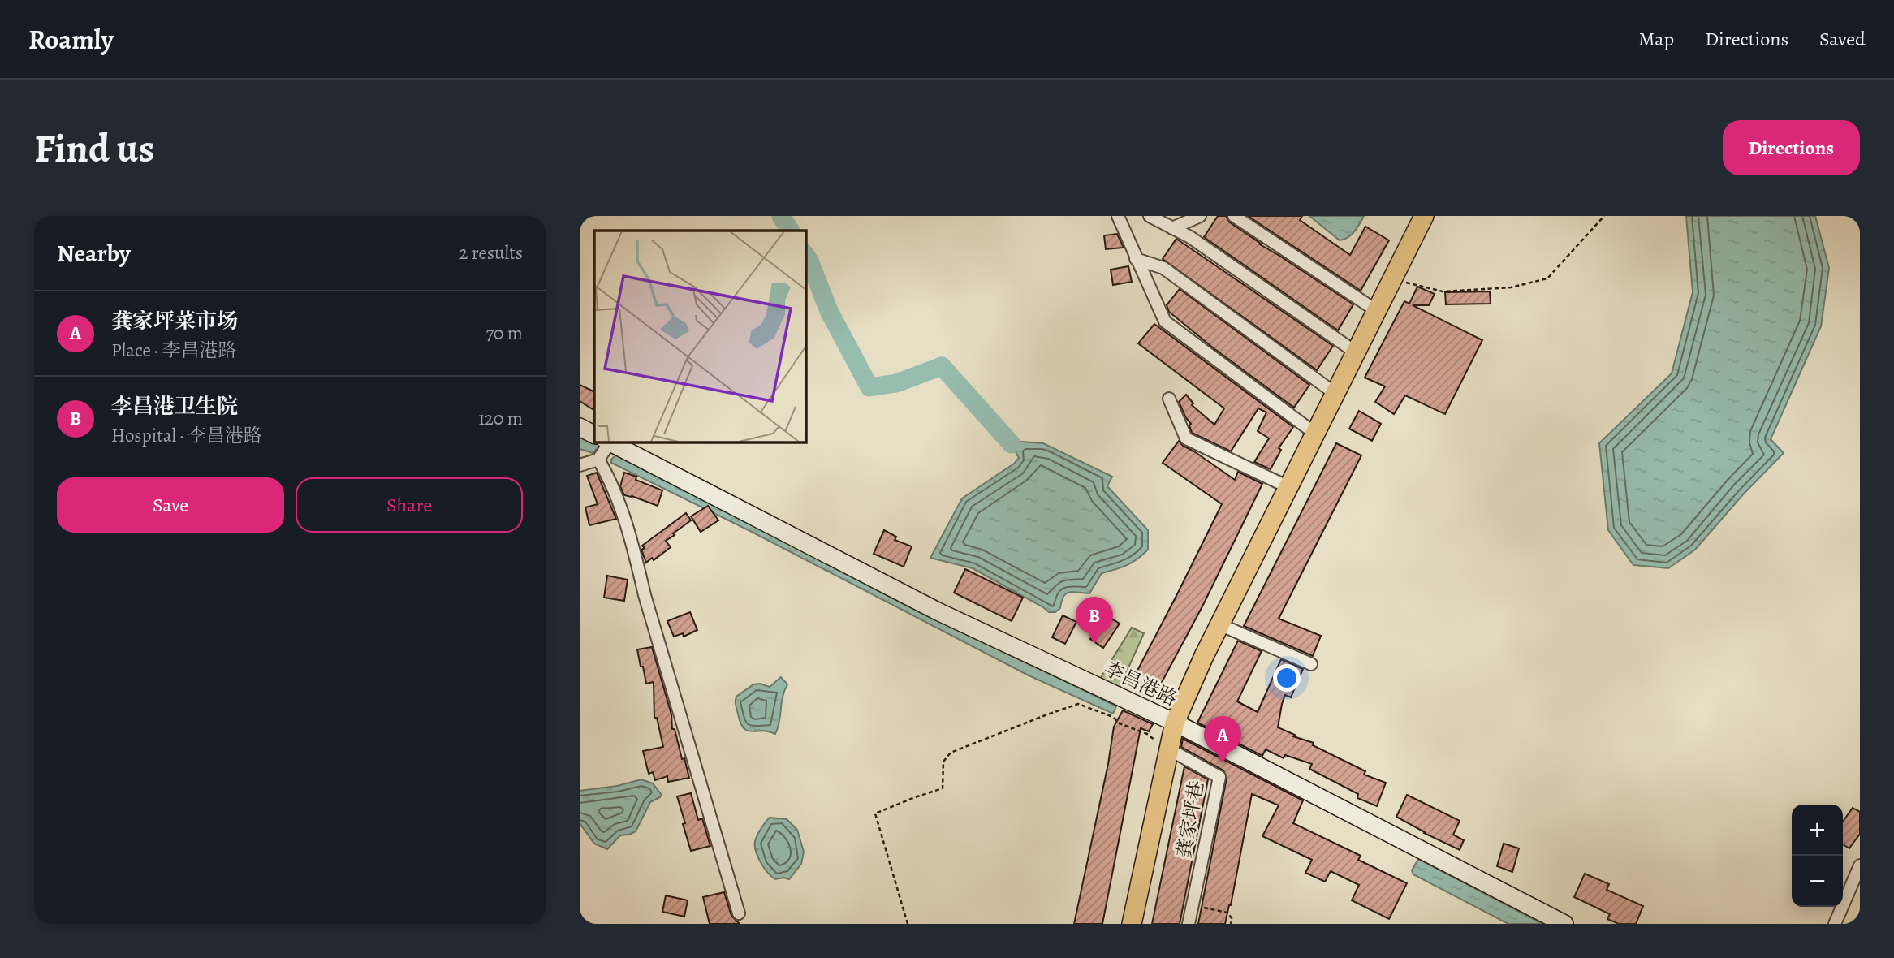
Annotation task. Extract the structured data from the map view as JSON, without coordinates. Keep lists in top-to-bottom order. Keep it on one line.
{"streets":{"street":["李昌港路","龚家坪巷"]},"page":{"header":"Roamly","nav":["Map","Directions","Saved"],"buttons":["Directions",["Save","Share"]],"title":"Find us","heading":["Nearby","2 results"],"list":[{"mark":"A","name":"龚家坪菜市场","note":"Place · 李昌港路","value":"70 m"},{"mark":"B","name":"李昌港卫生院","note":"Hospital · 李昌港路","value":"120 m"}],"pins":["B","A"],"map_buttons":["+","−"]}}
